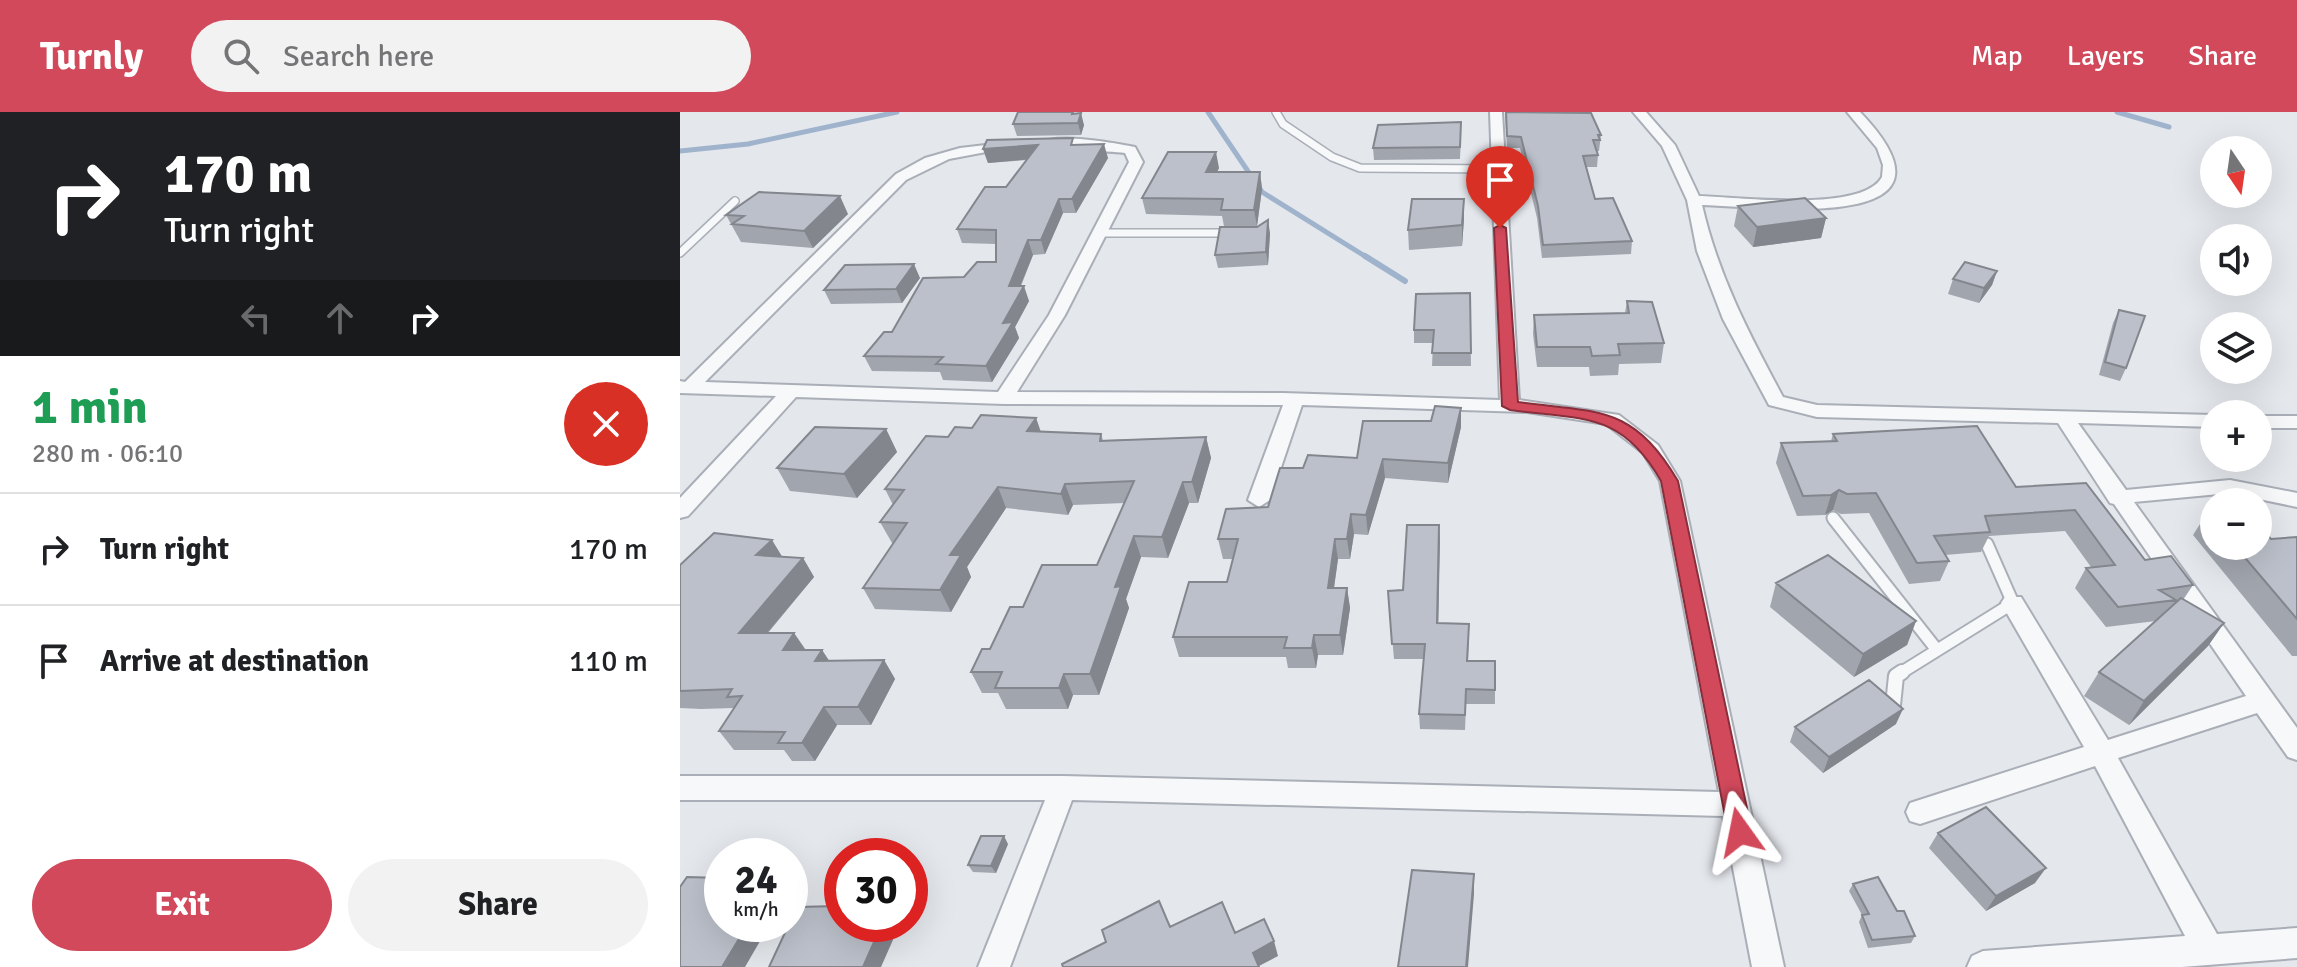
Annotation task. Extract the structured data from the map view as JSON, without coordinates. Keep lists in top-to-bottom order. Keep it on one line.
{"north":"bottom","page":{"header":"Turnly","search":"Search here","nav":["Map","Layers","Share"],"turn":["170 m","Turn right"],"map_buttons":["+","−"],"heading":["1 min","280 m · 06:10"],"list":[{"name":"Turn right","value":"170 m"},{"name":"Arrive at destination","value":"110 m"}],"speed":"24 km/h","limit":"30","buttons":["Exit","Share"]}}
